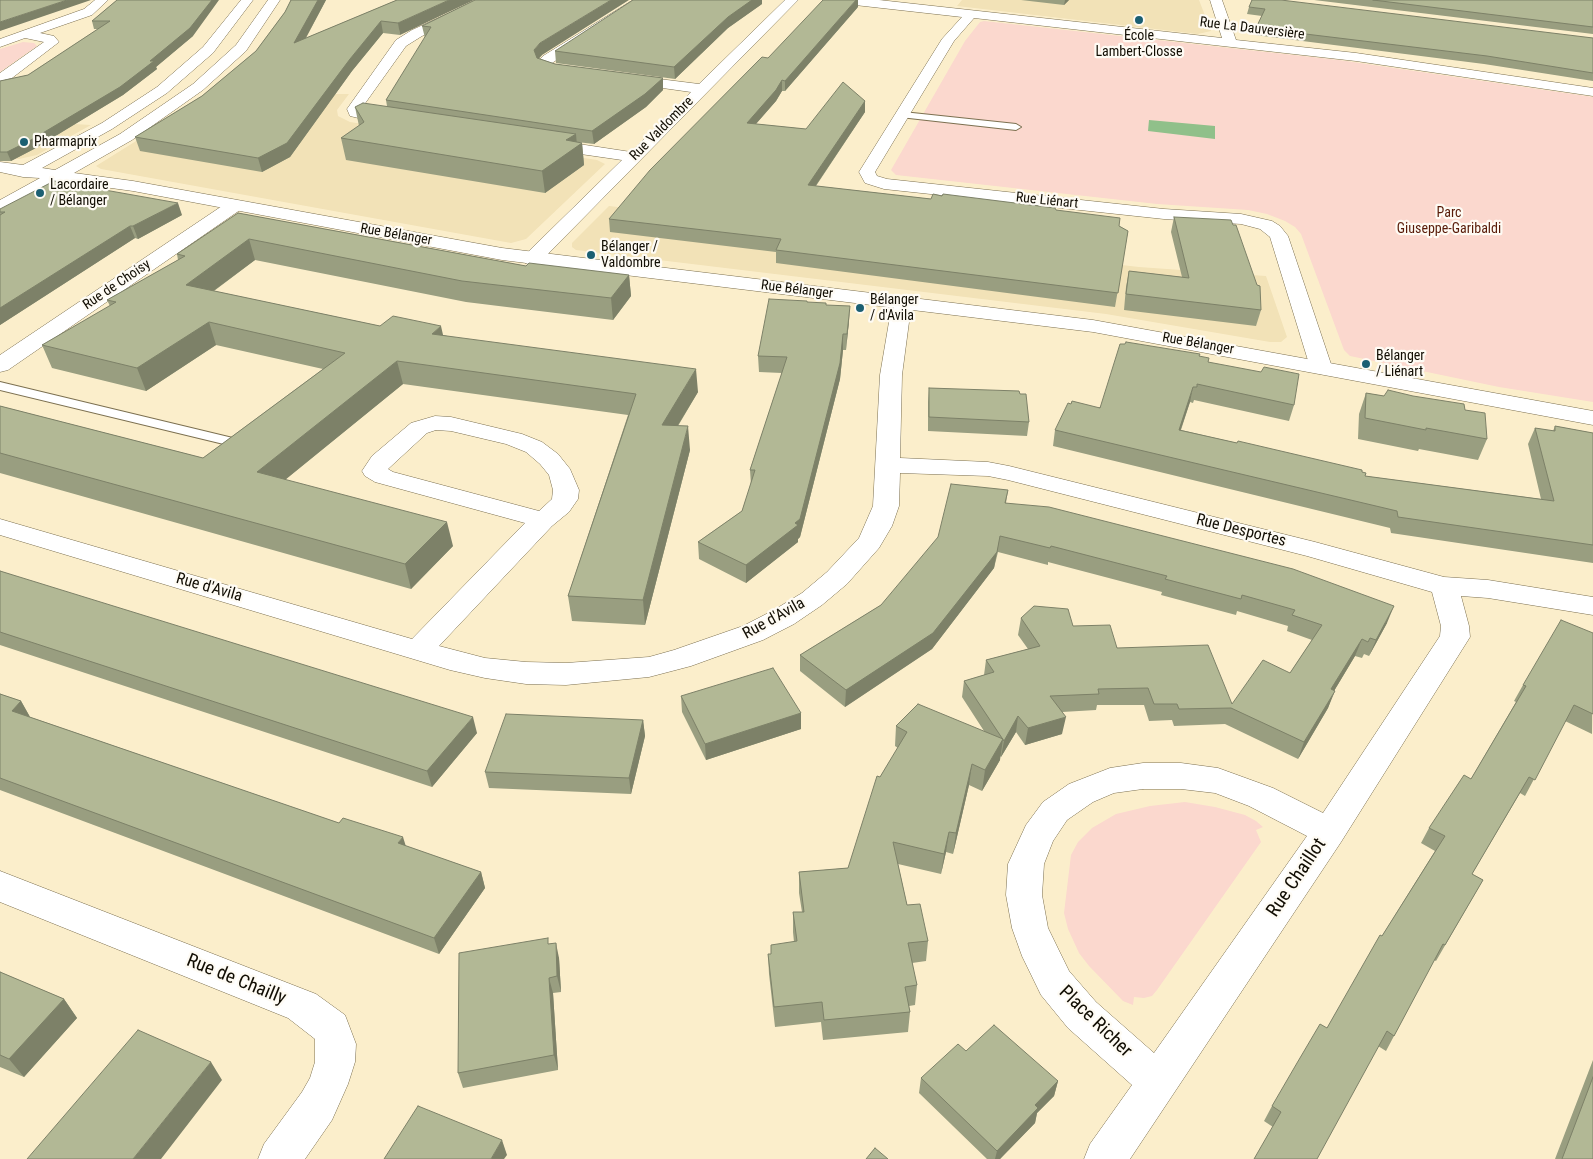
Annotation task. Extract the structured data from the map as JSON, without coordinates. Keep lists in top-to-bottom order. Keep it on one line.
{"streets":{"street":["Rue La Dauversière","Rue Valdombre","Rue Liénart","Rue Bélanger","Rue de Choisy","Rue Desportes","Rue d'Avila","Rue Chaillot","Rue de Chailly","Place Richer"]},"crossings":[["Rue La Dauversière","Rue Liénart"],["Rue Valdombre","Rue Bélanger"],["Rue Liénart","Rue Bélanger"],["Rue Bélanger","Rue de Choisy"],["Rue Bélanger","Rue d'Avila"],["Rue Desportes","Rue d'Avila"],["Rue Desportes","Rue Chaillot"],["Rue Chaillot","Place Richer"]],"parks":["Parc Giuseppe-Garibaldi"],"places":["École Lambert-Closse","Pharmaprix","Lacordaire / Bélanger","Bélanger / Valdombre","Bélanger / d'Avila","Bélanger / Liénart"]}
